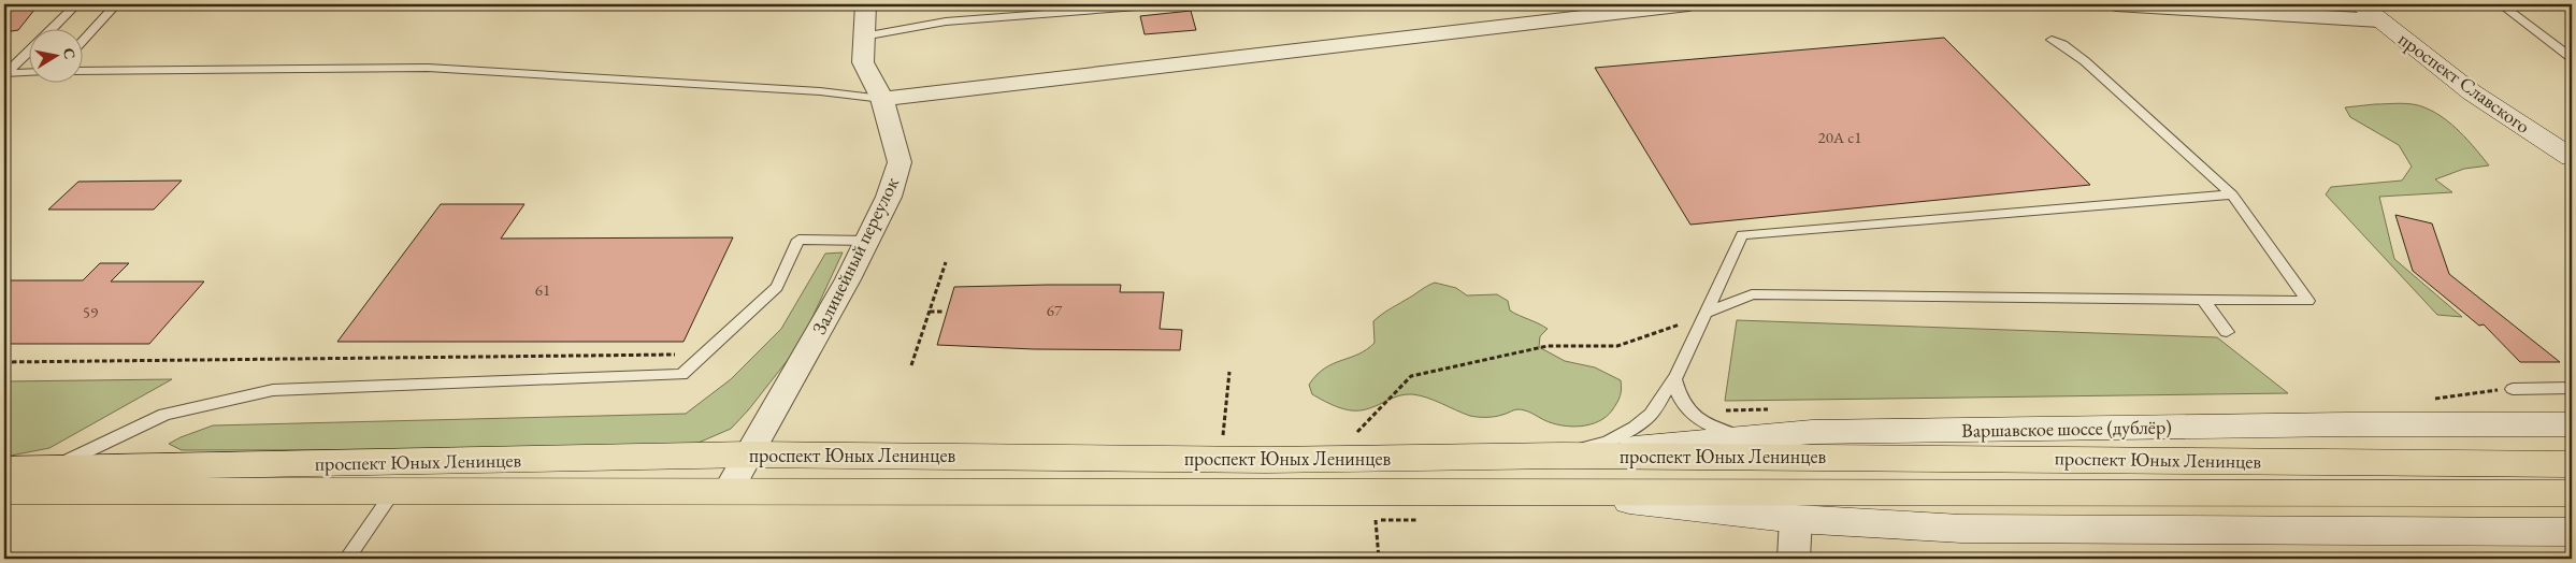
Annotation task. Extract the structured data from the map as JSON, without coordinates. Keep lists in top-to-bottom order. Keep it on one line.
{"streets":{"main road":["проспект Славского","Варшавское шоссе (дублёр)","проспект Юных Ленинцев"],"street":["Залинейный переулок"]},"crossings":[["Залинейный переулок","проспект Юных Ленинцев"],["Варшавское шоссе (дублёр)","проспект Юных Ленинцев"]],"house_numbers":["20А с1","61","67","59"],"north":"right"}
